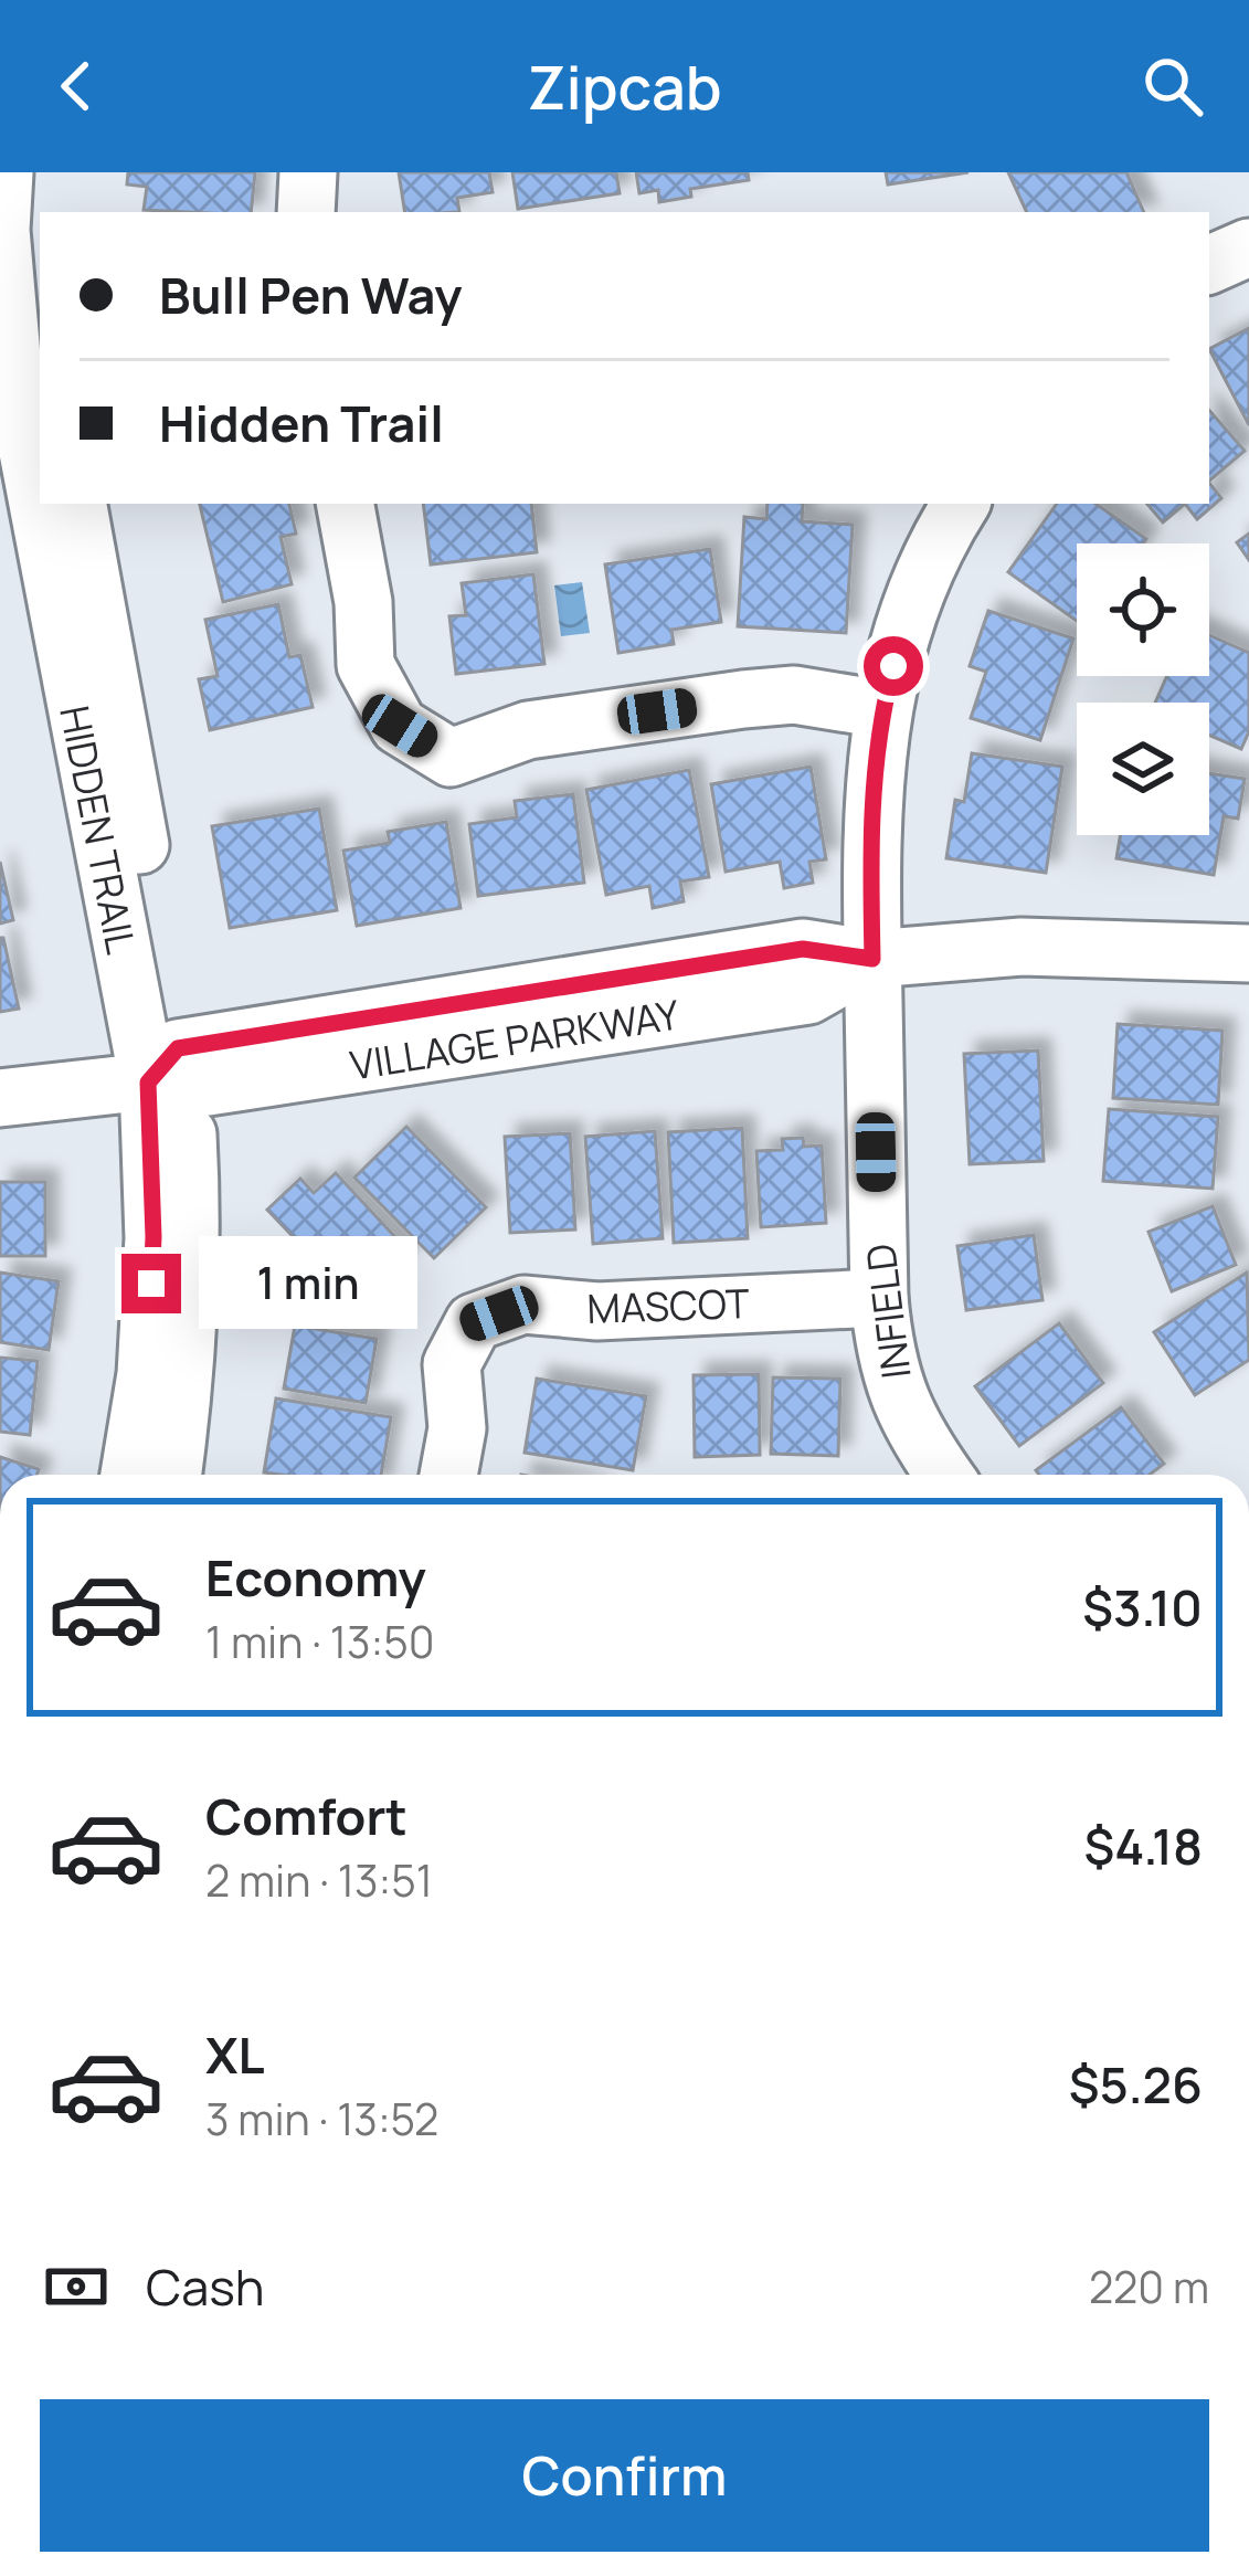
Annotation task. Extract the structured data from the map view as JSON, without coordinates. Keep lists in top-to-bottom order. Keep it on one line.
{"streets":{"street":["HIDDEN TRAIL","VILLAGE PARKWAY","MASCOT","INFIELD"]},"crossings":[["HIDDEN TRAIL","VILLAGE PARKWAY"],["VILLAGE PARKWAY","INFIELD"],["MASCOT","INFIELD"]],"page":{"header":"Zipcab","banner":["Bull Pen Way","Hidden Trail"],"bubble":"1 min","list":[{"name":"Economy","note":"1 min · 13:50","value":"$3.10"},{"name":"Comfort","note":"2 min · 13:51","value":"$4.18"},{"name":"XL","note":"3 min · 13:52","value":"$5.26"}],"pay":["Cash","220 m"],"buttons":"Confirm"}}
